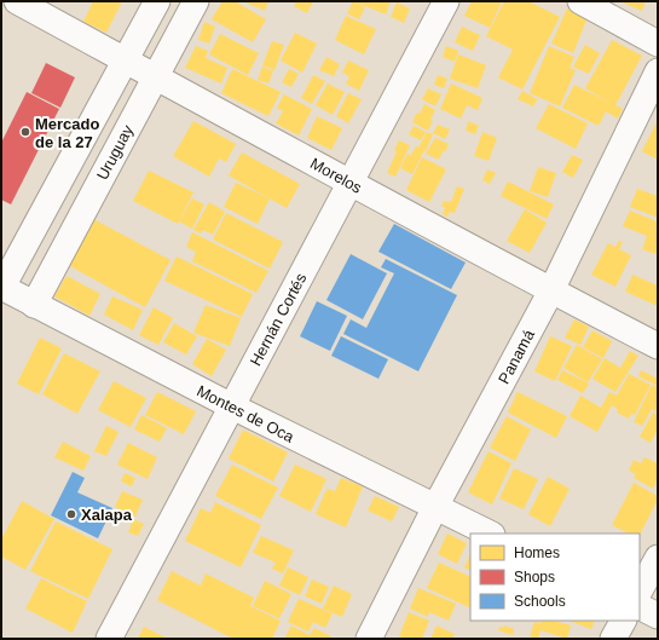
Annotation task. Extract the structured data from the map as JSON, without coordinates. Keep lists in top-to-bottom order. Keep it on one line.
{"streets":{"street":["Uruguay","Morelos","Hernán Cortés","Panamá","Montes de Oca"]},"crossings":[["Uruguay","Morelos"],["Uruguay","Montes de Oca"],["Morelos","Hernán Cortés"],["Morelos","Panamá"],["Hernán Cortés","Montes de Oca"],["Panamá","Montes de Oca"]],"places":["Mercado de la 27","Xalapa"],"legend":["Homes","Shops","Schools"]}
